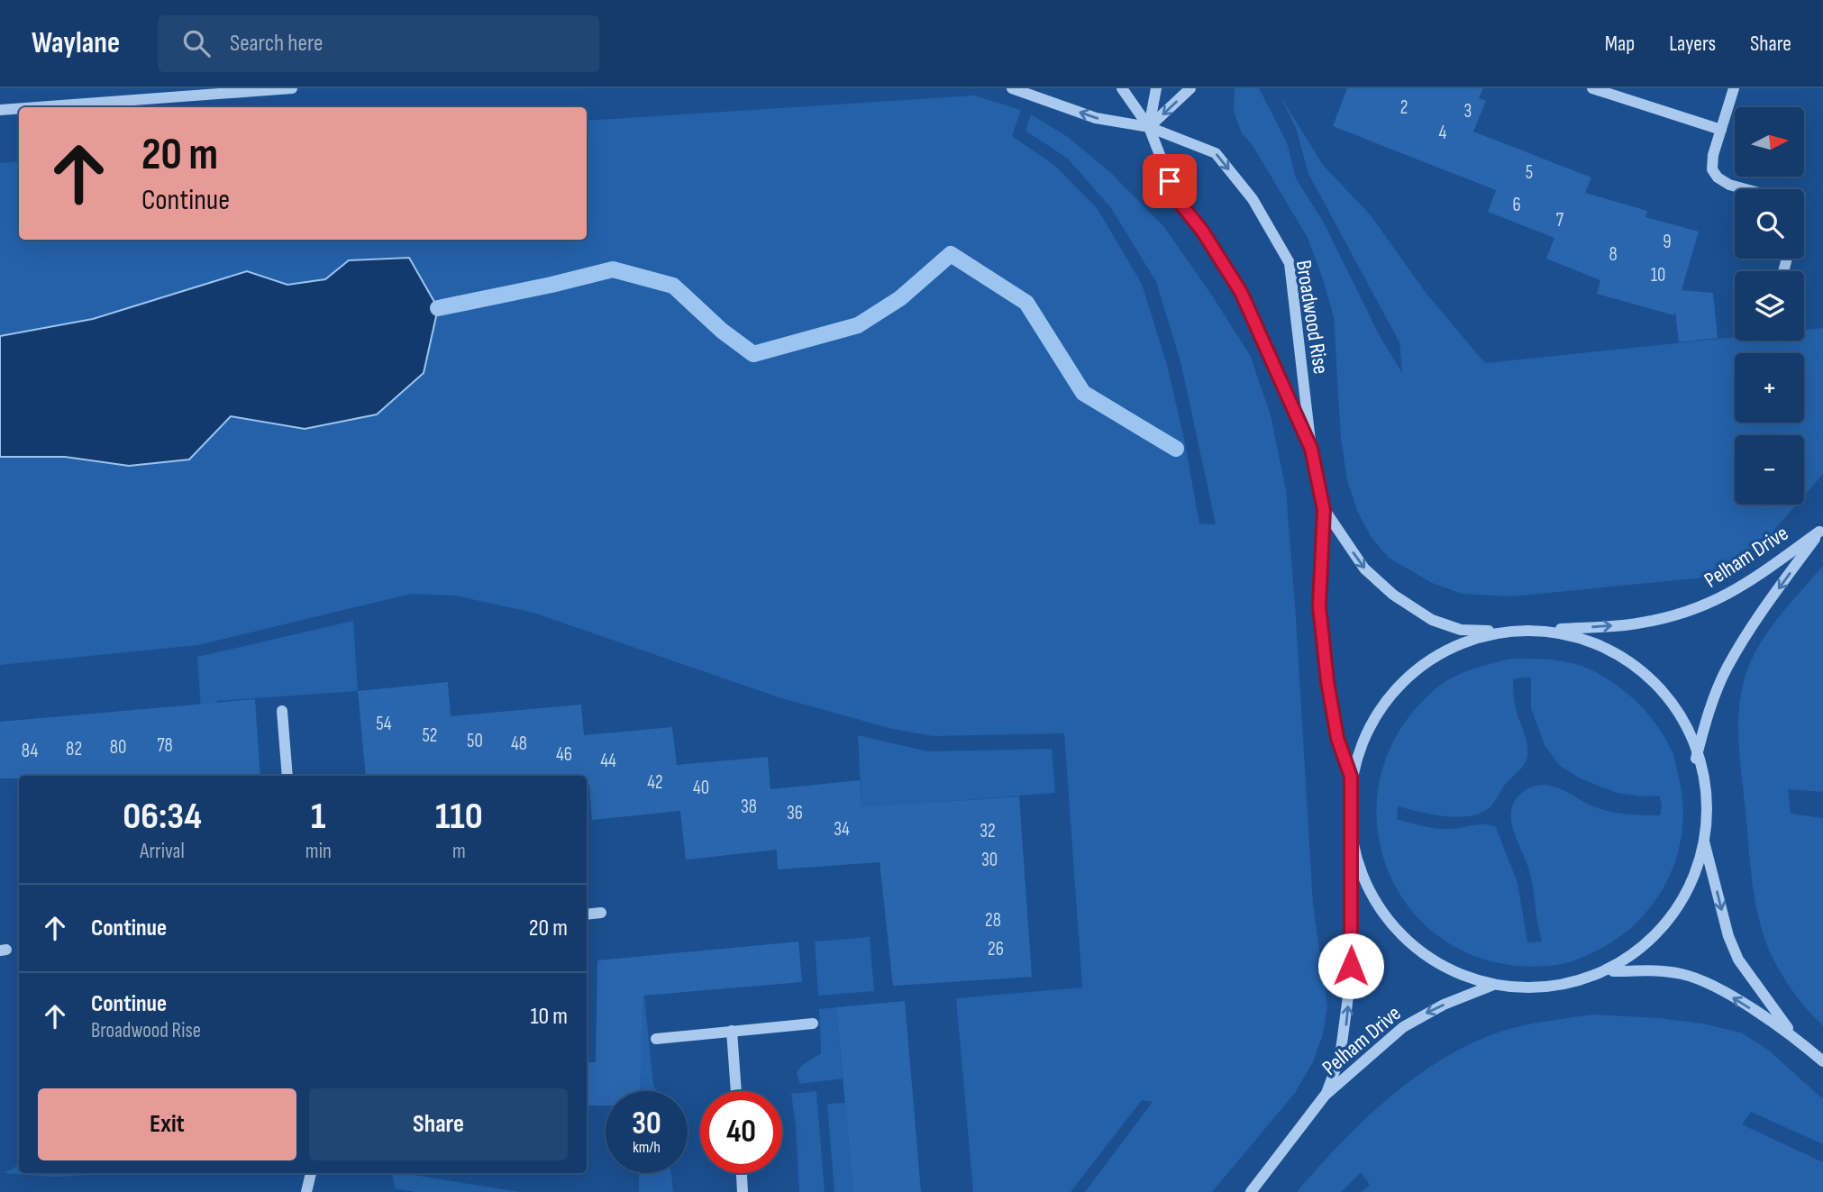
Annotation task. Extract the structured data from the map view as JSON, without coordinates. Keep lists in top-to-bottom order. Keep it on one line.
{"streets":{"street":["Broadwood Rise","Pelham Drive"]},"house_numbers":["2","3","4","5","6","7","9","8","10","54","52","50","48","78","80","82","84","46","44","42","40","38","36","34","32","30","28","26"],"north":"right","page":{"header":"Waylane","search":"Search here","nav":["Map","Layers","Share"],"map_buttons":["+","−"],"turn":["20 m","Continue"],"eta":["06:34","Arrival","1","min","110","m"],"list":[{"name":"Continue","value":"20 m"},{"name":"Continue","note":"Broadwood Rise","value":"10 m"}],"buttons":["Exit","Share"],"speed":"30 km/h","limit":"40"}}
